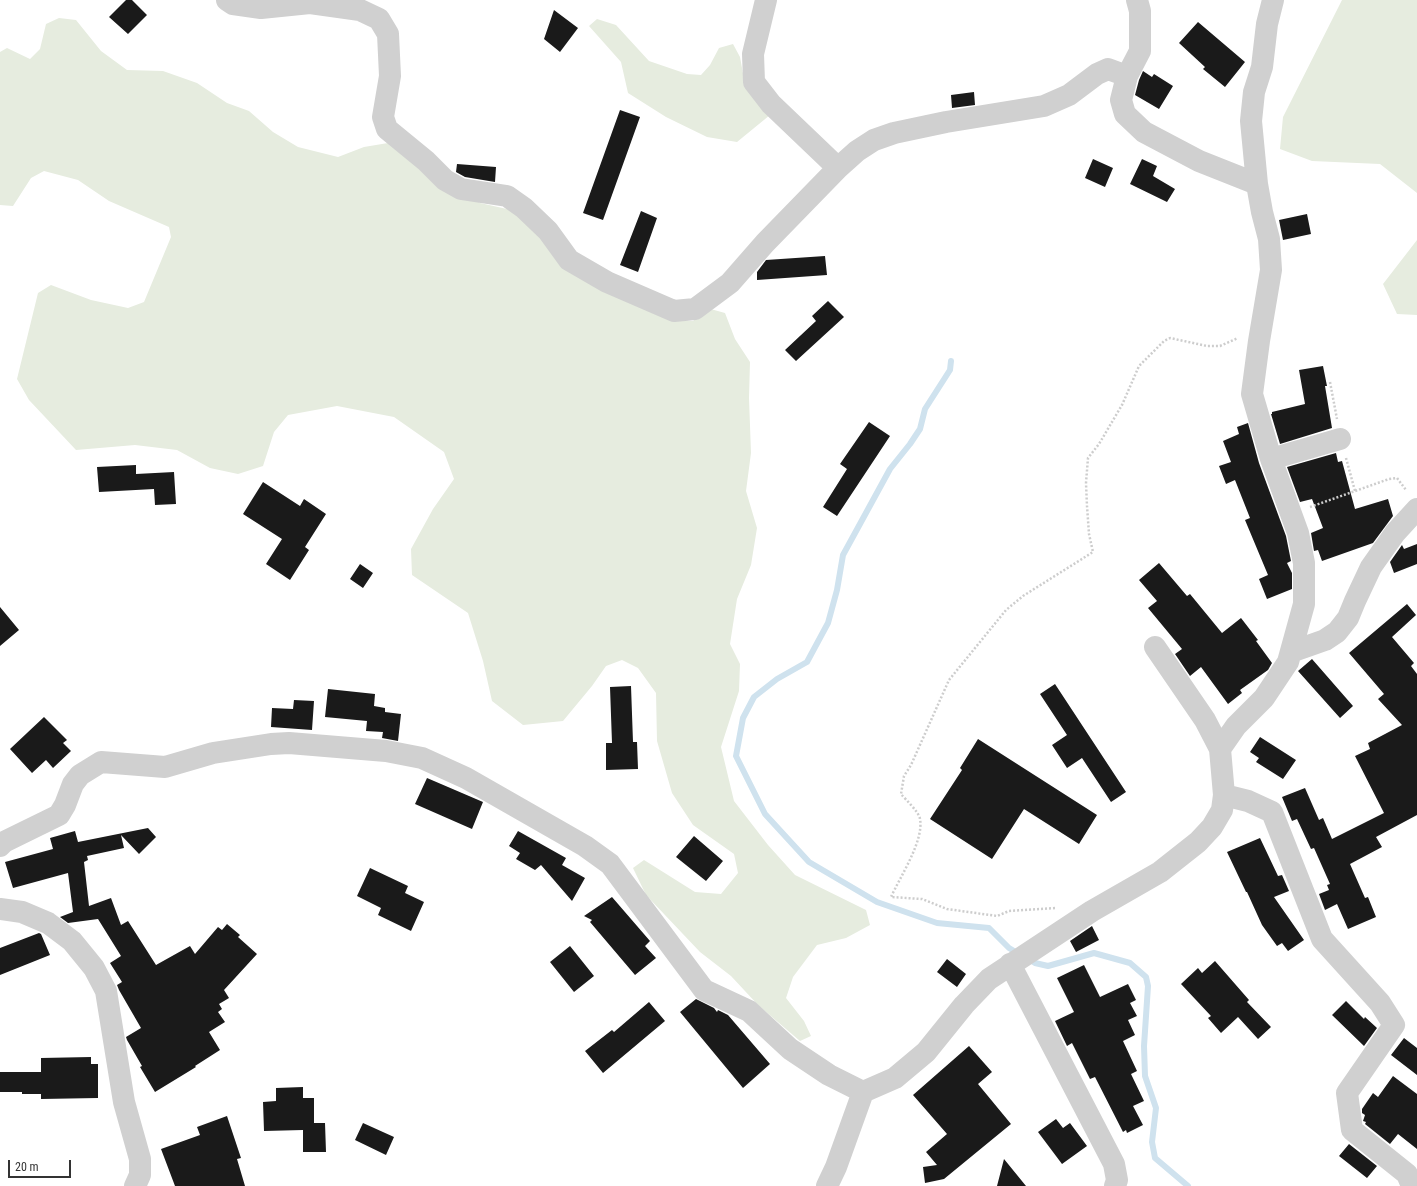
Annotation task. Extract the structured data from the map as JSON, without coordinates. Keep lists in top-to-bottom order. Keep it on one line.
{"scale_bar":"20 m"}
